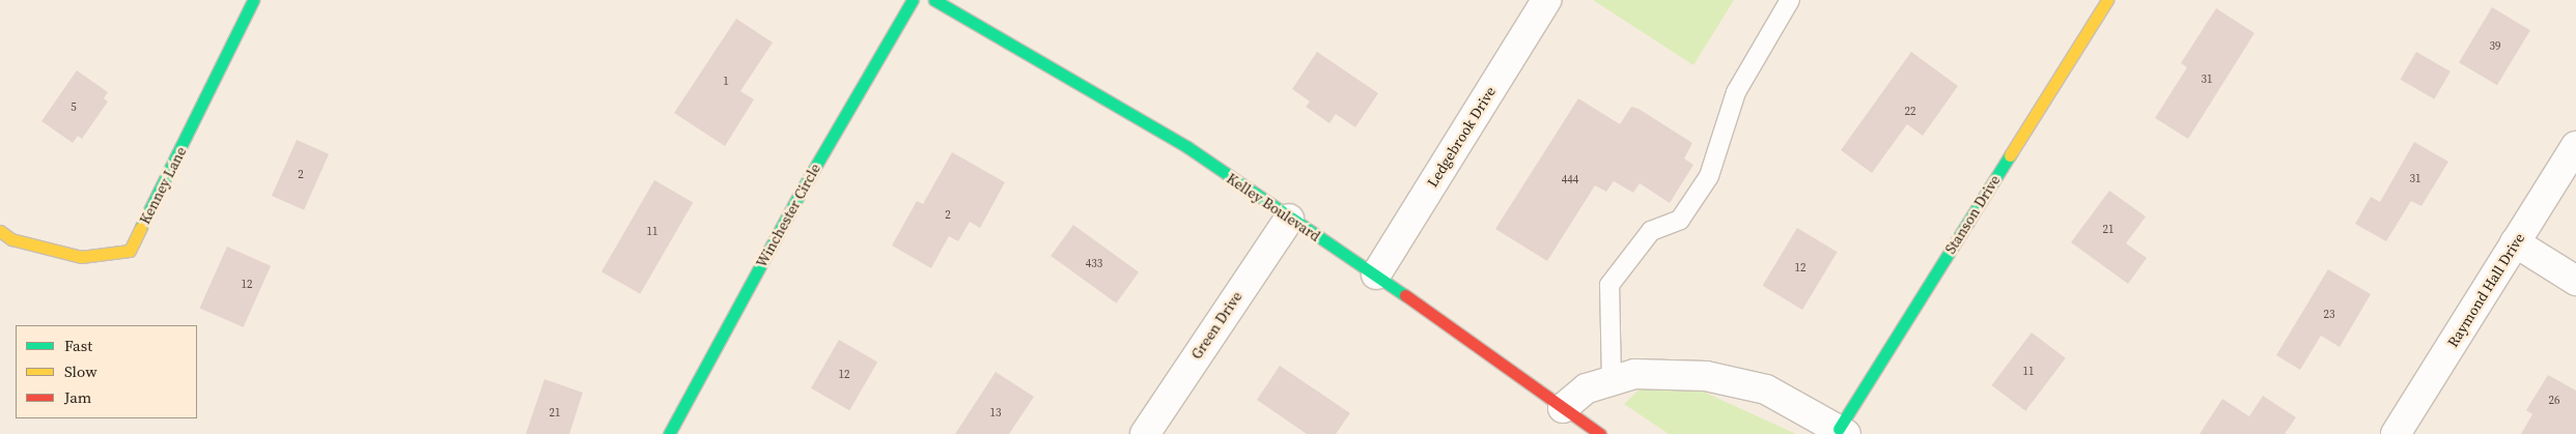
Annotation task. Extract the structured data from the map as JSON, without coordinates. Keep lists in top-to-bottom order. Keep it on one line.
{"streets":{"street":["Ledgebrook Drive","Kenney Lane","Kelley Boulevard","Stanson Drive","Winchester Circle","Raymond Hall Drive","Green Drive"]},"crossings":[["Ledgebrook Drive","Kelley Boulevard"],["Kelley Boulevard","Stanson Drive"],["Kelley Boulevard","Green Drive"]],"house_numbers":["39","31","1","5","22","2","31","444","2","21","11","433","12","12","23","11","12","26","21","13"],"legend":["Fast","Slow","Jam"]}
